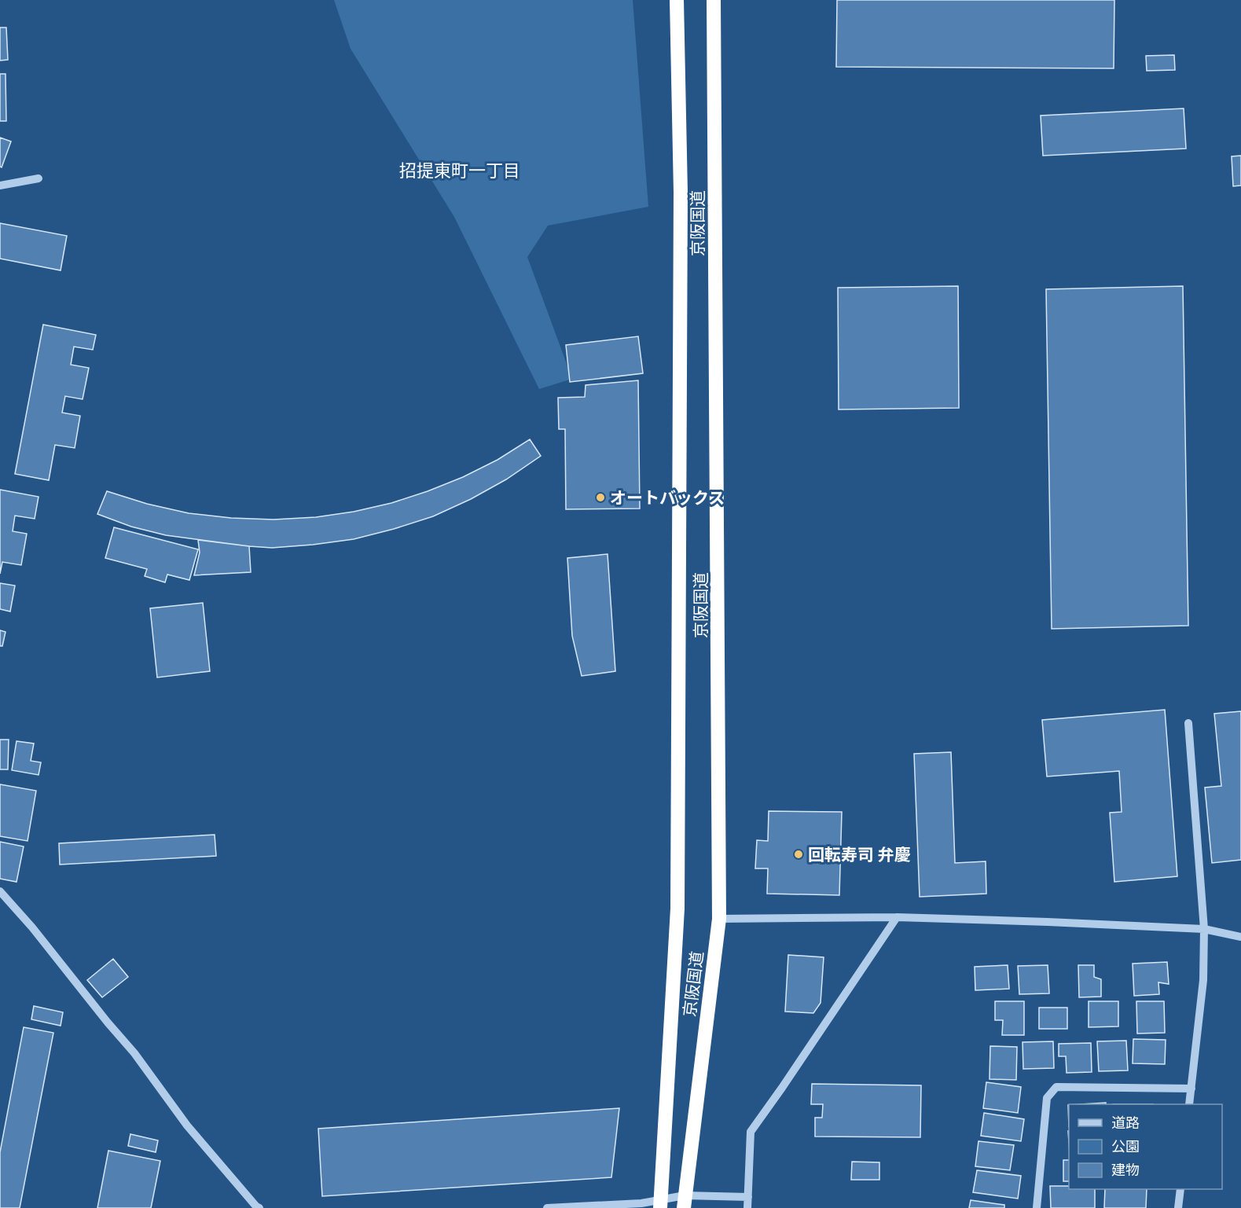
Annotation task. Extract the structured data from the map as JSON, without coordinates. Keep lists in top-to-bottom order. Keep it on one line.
{"streets":{"highway":["京阪国道"]},"districts":["招提東町一丁目"],"places":["オートバックス","回転寿司 弁慶"],"legend":["道路","公園","建物"]}
